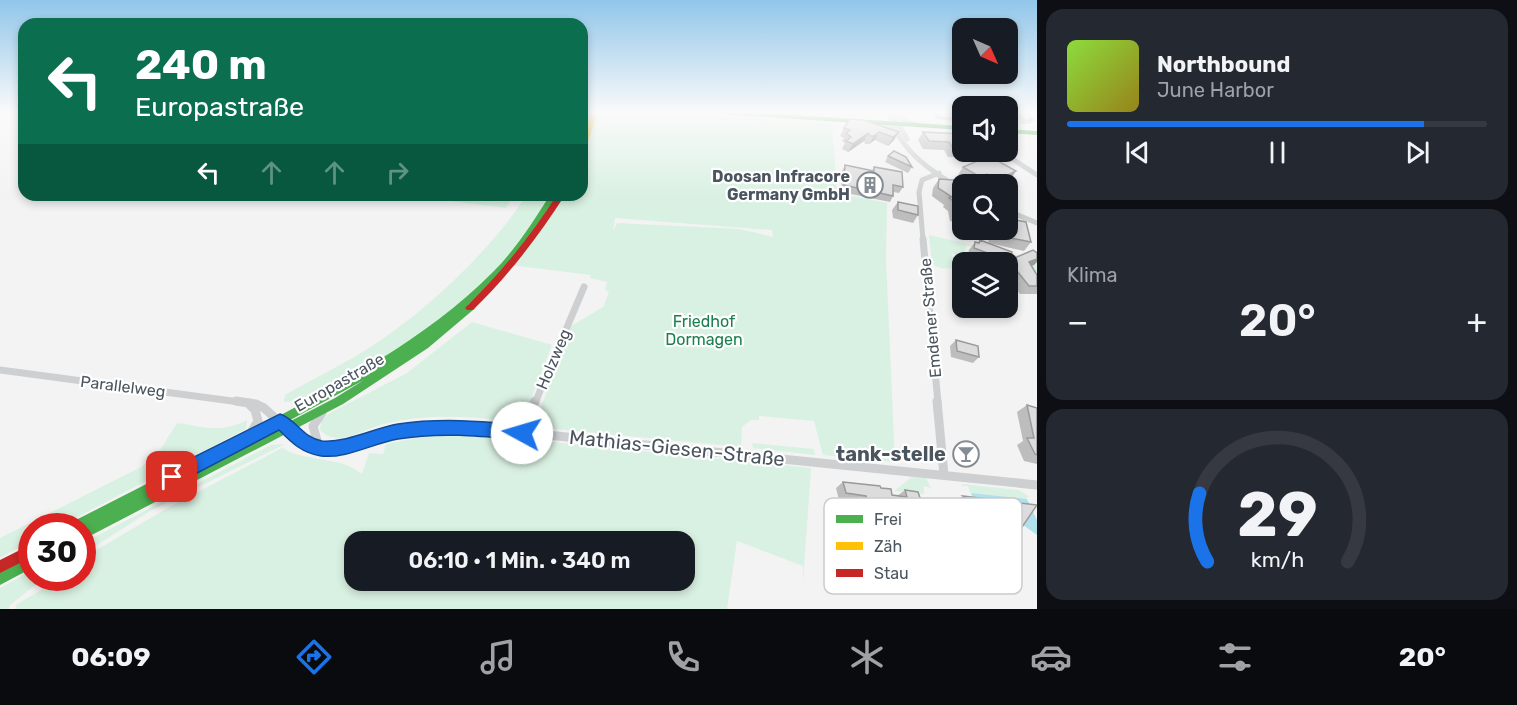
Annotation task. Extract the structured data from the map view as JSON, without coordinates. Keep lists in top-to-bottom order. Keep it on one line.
{"streets":{"main road":["Europastraße"],"street":["Emdener Straße","Holzweg","Parallelweg","Mathias-Giesen-Straße"]},"crossings":[["Emdener Straße","Mathias-Giesen-Straße"],["Holzweg","Mathias-Giesen-Straße"],["Europastraße","Parallelweg"]],"parks":["Friedhof Dormagen"],"places":{"building":["Doosan Infracore Germany GmbH"],"bar":["tank-stelle"]},"legend":["Frei","Zäh","Stau"],"north":"bottom right","page":{"turn":["240 m","Europastraße"],"song":["Northbound","June Harbor"],"tile":"Klima","heat":["−","20°","+"],"limit":"30","trip":"06:10 · 1 Min. · 340 m","tabs":["06:09","20°"],"gauge":["29","km/h"]}}
